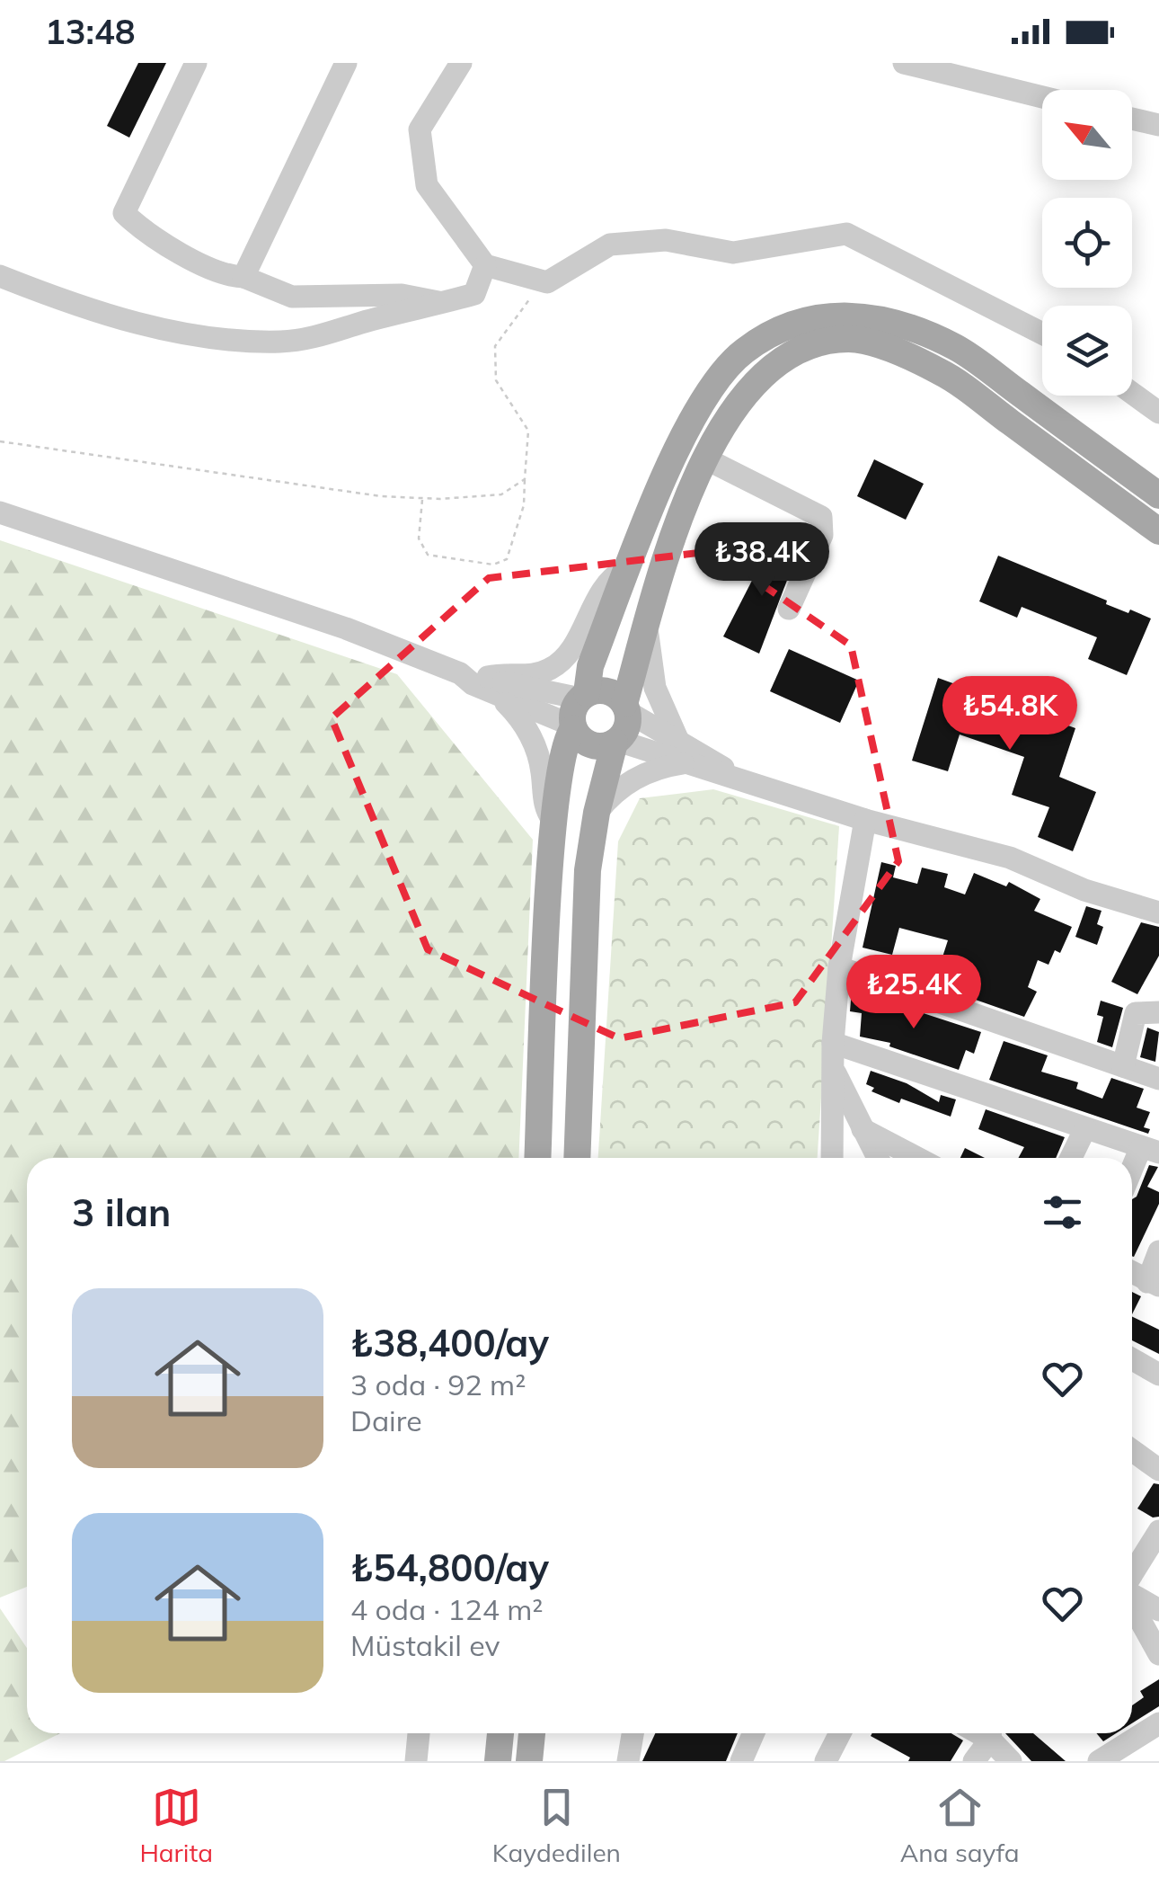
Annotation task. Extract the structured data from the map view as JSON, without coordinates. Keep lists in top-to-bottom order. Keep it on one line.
{"north":"top left","page":{"status":"13:48","price":["₺38.4K","₺54.8K","₺25.4K"],"heading":"3 ilan","list":[{"name":"₺38,400/ay","note":"3 oda · 92 m² · Daire"},{"name":"₺54,800/ay","note":"4 oda · 124 m² · Müstakil ev"}],"tabs":["Harita","Kaydedilen","Ana sayfa"]}}
